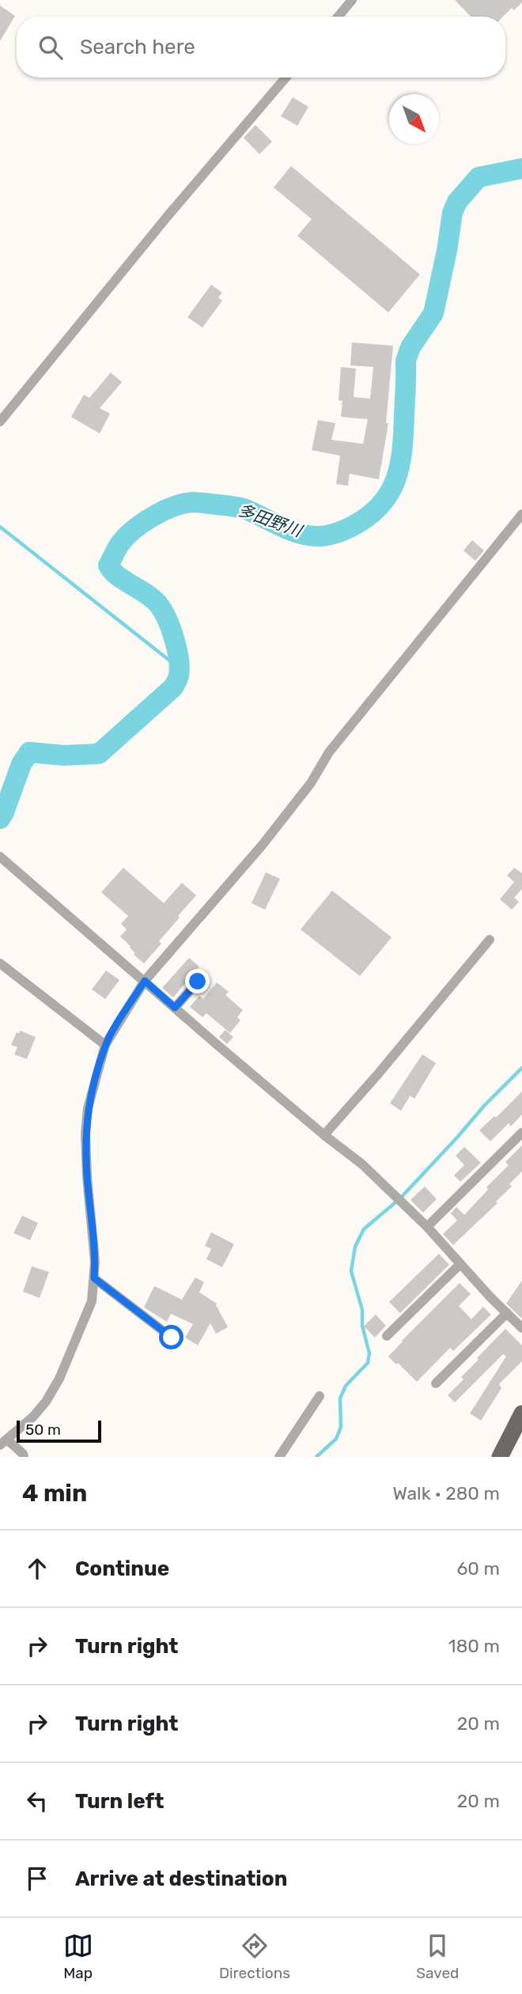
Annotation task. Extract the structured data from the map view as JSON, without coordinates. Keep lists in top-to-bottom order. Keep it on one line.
{"water":["多田野川"],"scale_bar":"50 m","north":"bottom right","page":{"search":"Search here","scale":"50 m","heading":["4 min","Walk · 280 m"],"list":[["Continue","60 m"],["Turn right","180 m"],["Turn right","20 m"],["Turn left","20 m"],"Arrive at destination"],"nav":["Map","Directions","Saved"]}}
